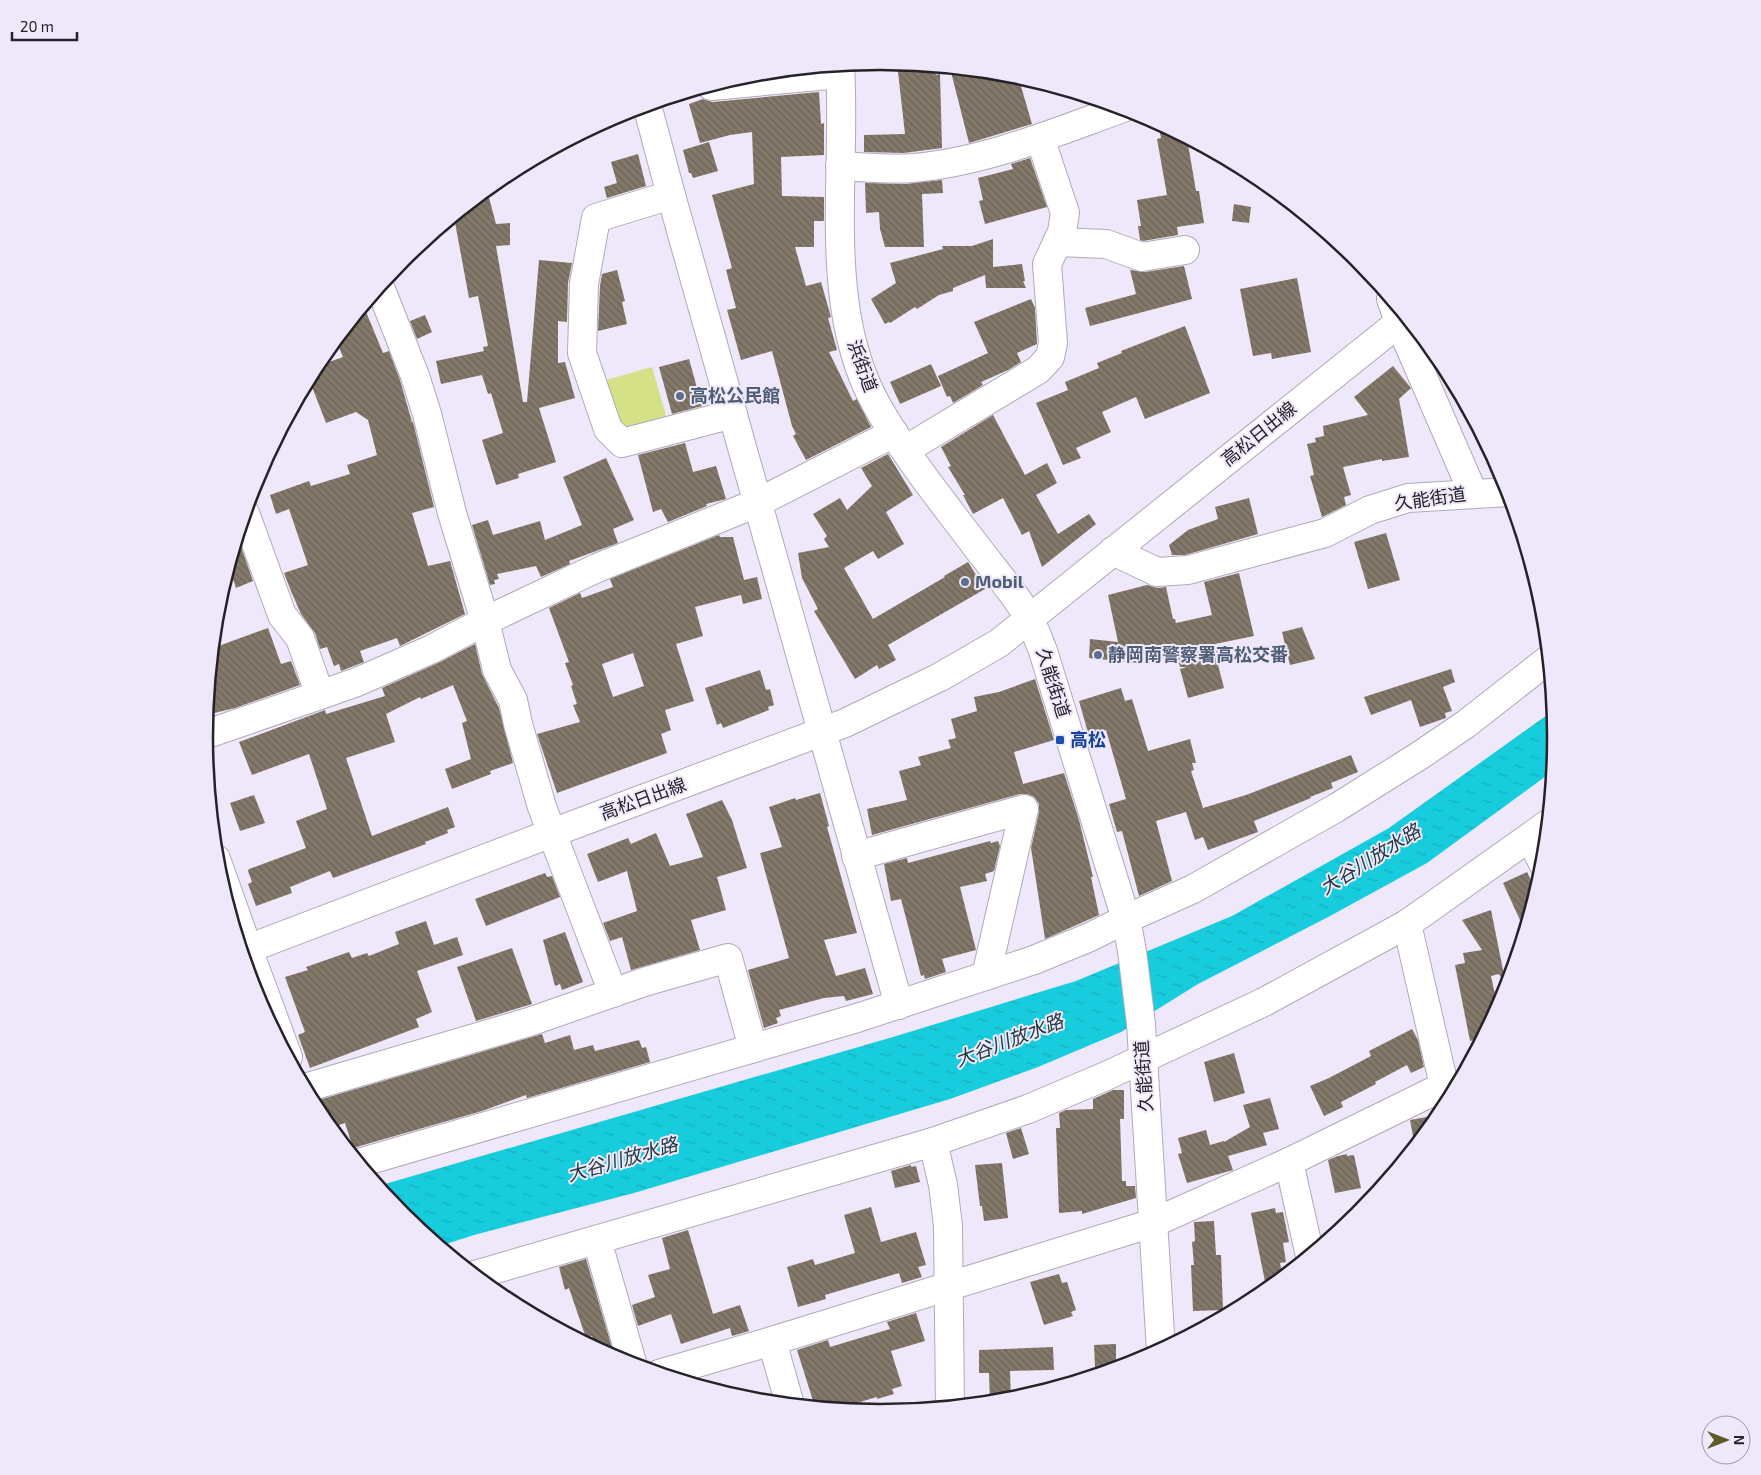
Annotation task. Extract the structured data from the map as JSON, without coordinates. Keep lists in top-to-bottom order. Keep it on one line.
{"streets":{"street":["浜街道","高松日出線","久能街道"]},"crossings":[["浜街道","高松日出線"],["浜街道","久能街道"],["高松日出線","久能街道"]],"water":["大谷川放水路"],"places":{"other":["高松公民館","Mobil","静岡南警察署高松交番"],"transit":["高松"]},"scale_bar":"20 m","north":"right"}
